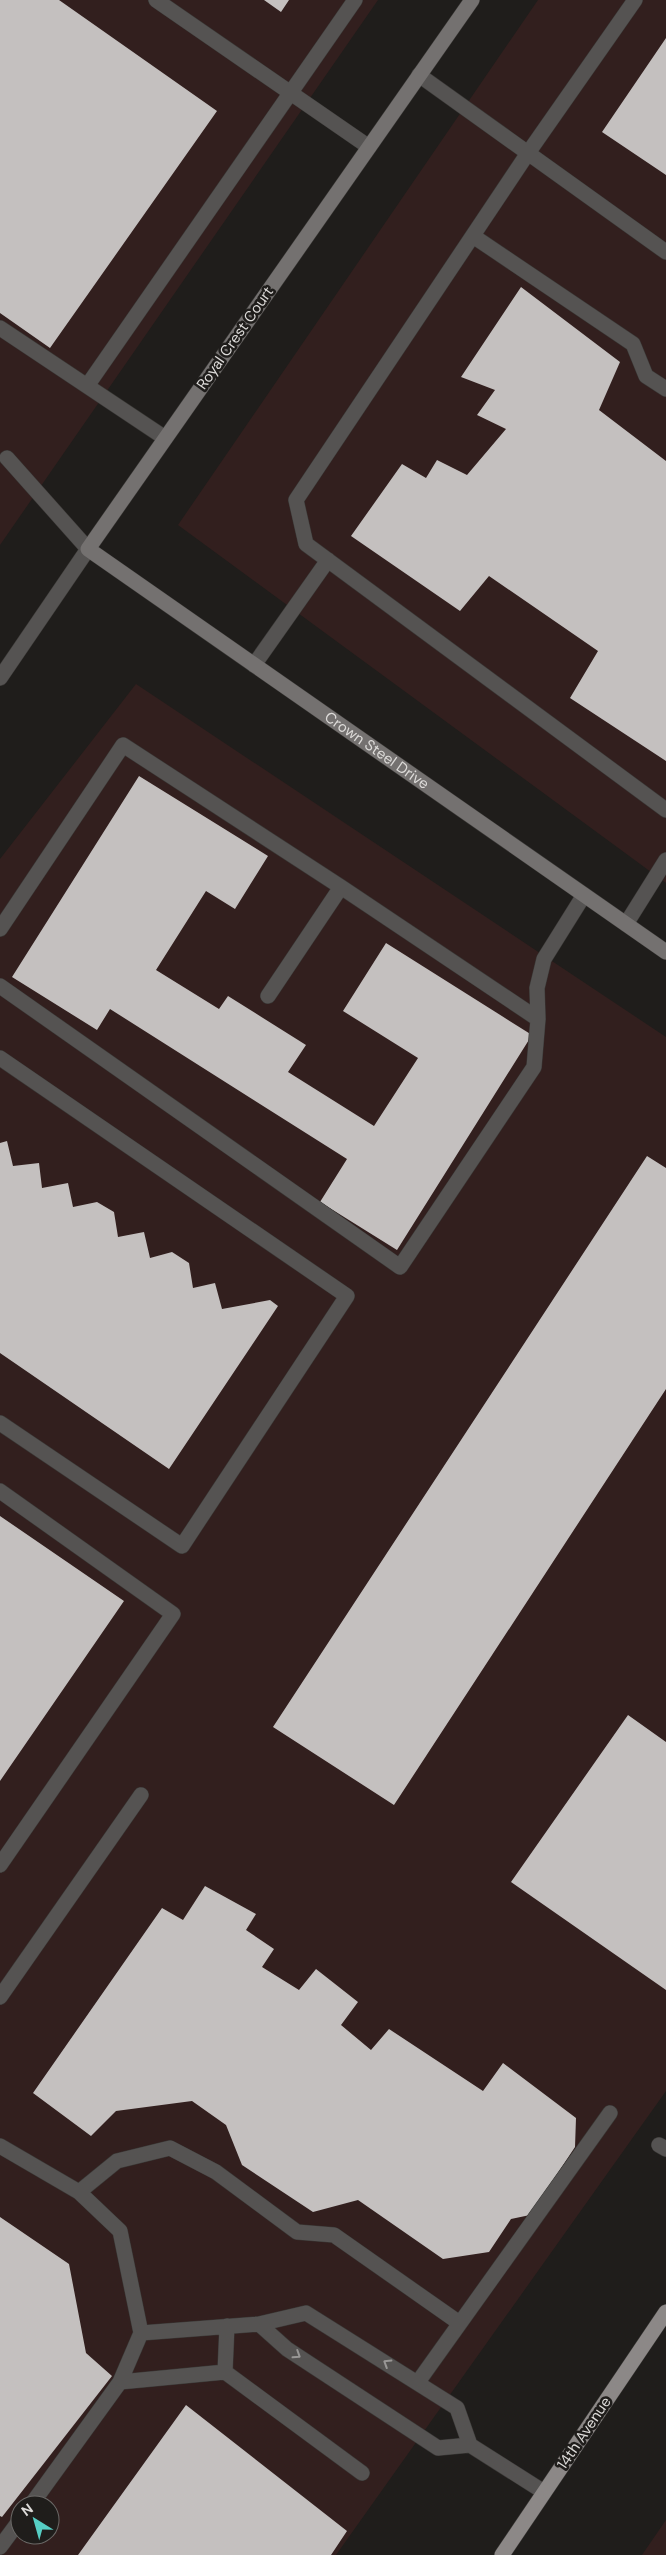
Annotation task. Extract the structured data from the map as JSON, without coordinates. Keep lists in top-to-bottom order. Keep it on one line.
{"streets":{"main road":["14th Avenue"],"street":["Royal Crest Court","Crown Steel Drive"]},"crossings":[["Royal Crest Court","Crown Steel Drive"]],"north":"top left"}
